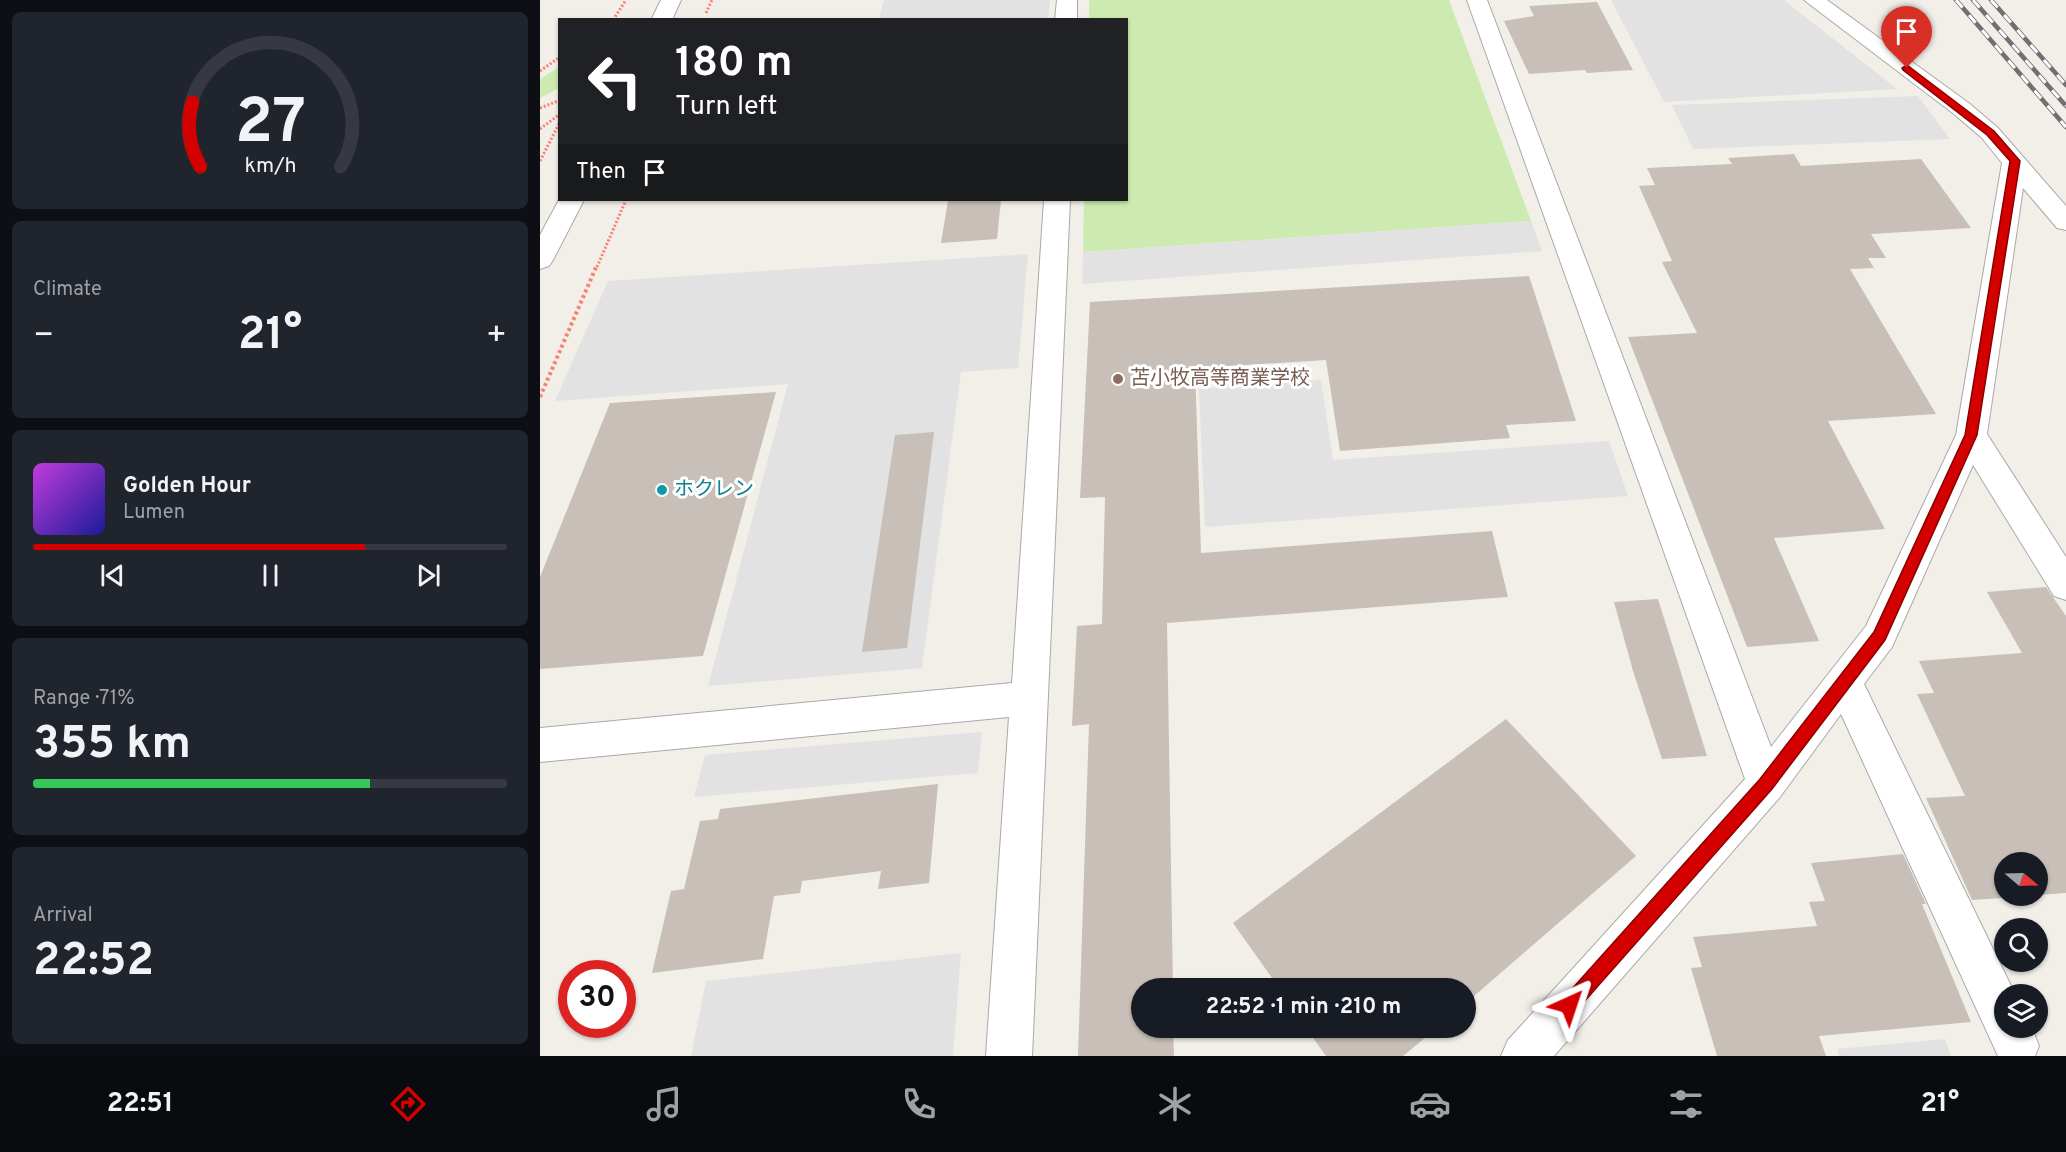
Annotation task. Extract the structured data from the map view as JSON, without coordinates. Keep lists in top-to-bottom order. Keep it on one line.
{"places":["苫小牧高等商業学校","ホクレン"],"north":"right","page":{"turn":["180 m","Turn left"],"then":"Then","tile":["Climate",["Range · 71%","355 km"],["Arrival","22:52"]],"heat":["−","21°","+"],"song":["Golden Hour","Lumen"],"limit":"30","trip":"22:52 · 1 min · 210 m","tabs":["22:51","21°"],"gauge":["27","km/h"]}}
